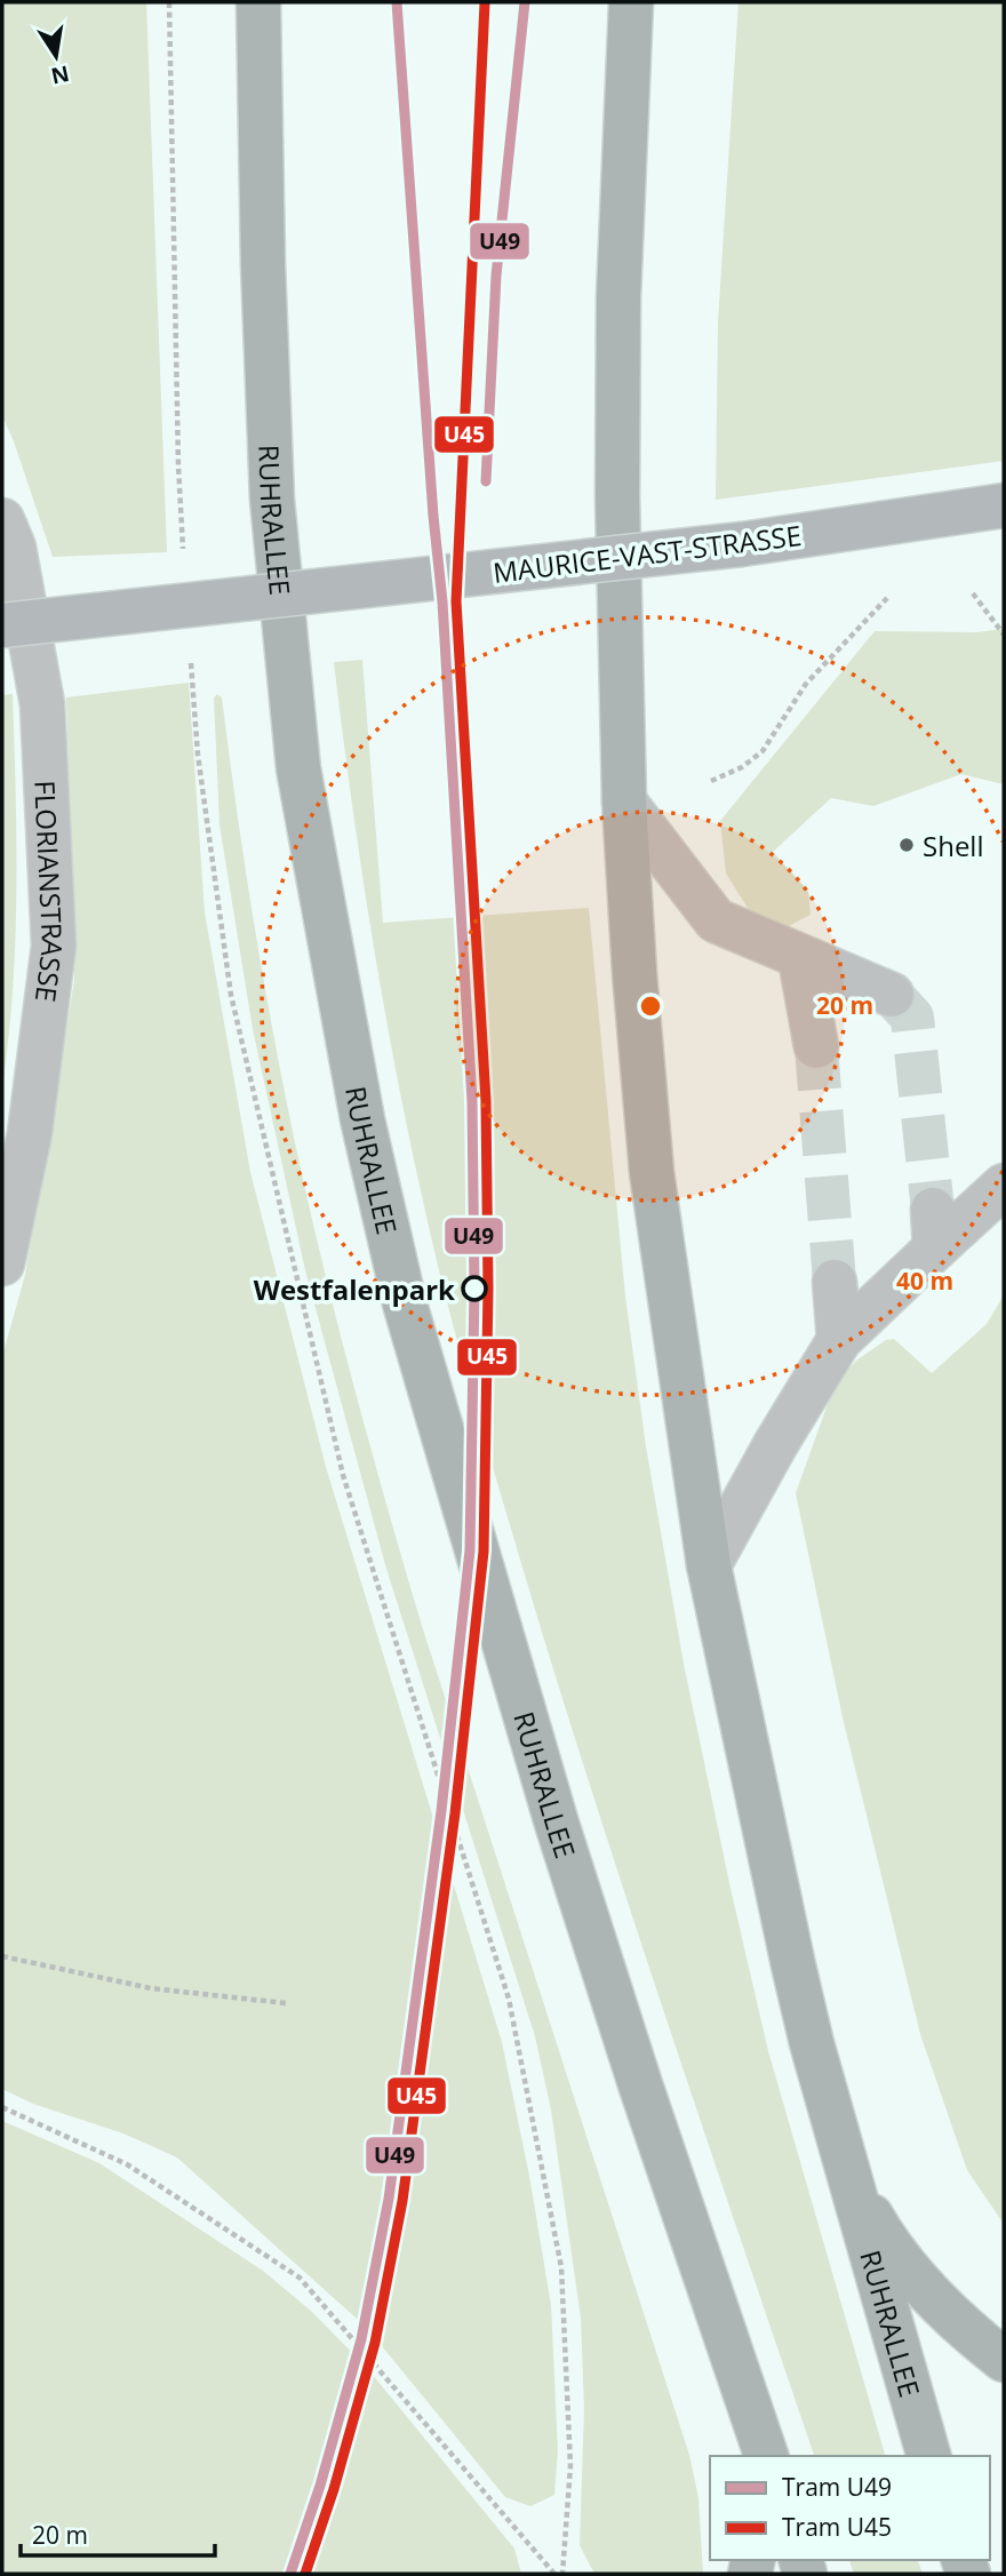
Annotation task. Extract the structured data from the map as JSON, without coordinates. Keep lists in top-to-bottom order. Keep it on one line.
{"streets":{"highway":["RUHRALLEE"],"main road":["MAURICE-VAST-STRASSE"],"street":["FLORIANSTRASSE"]},"places":["Shell","Westfalenpark"],"lines":["tram line U49","tram line U45"],"legend":["Tram U49","Tram U45"],"scale_bar":"20 m","north":"bottom","rings":["20 m","40 m"]}
